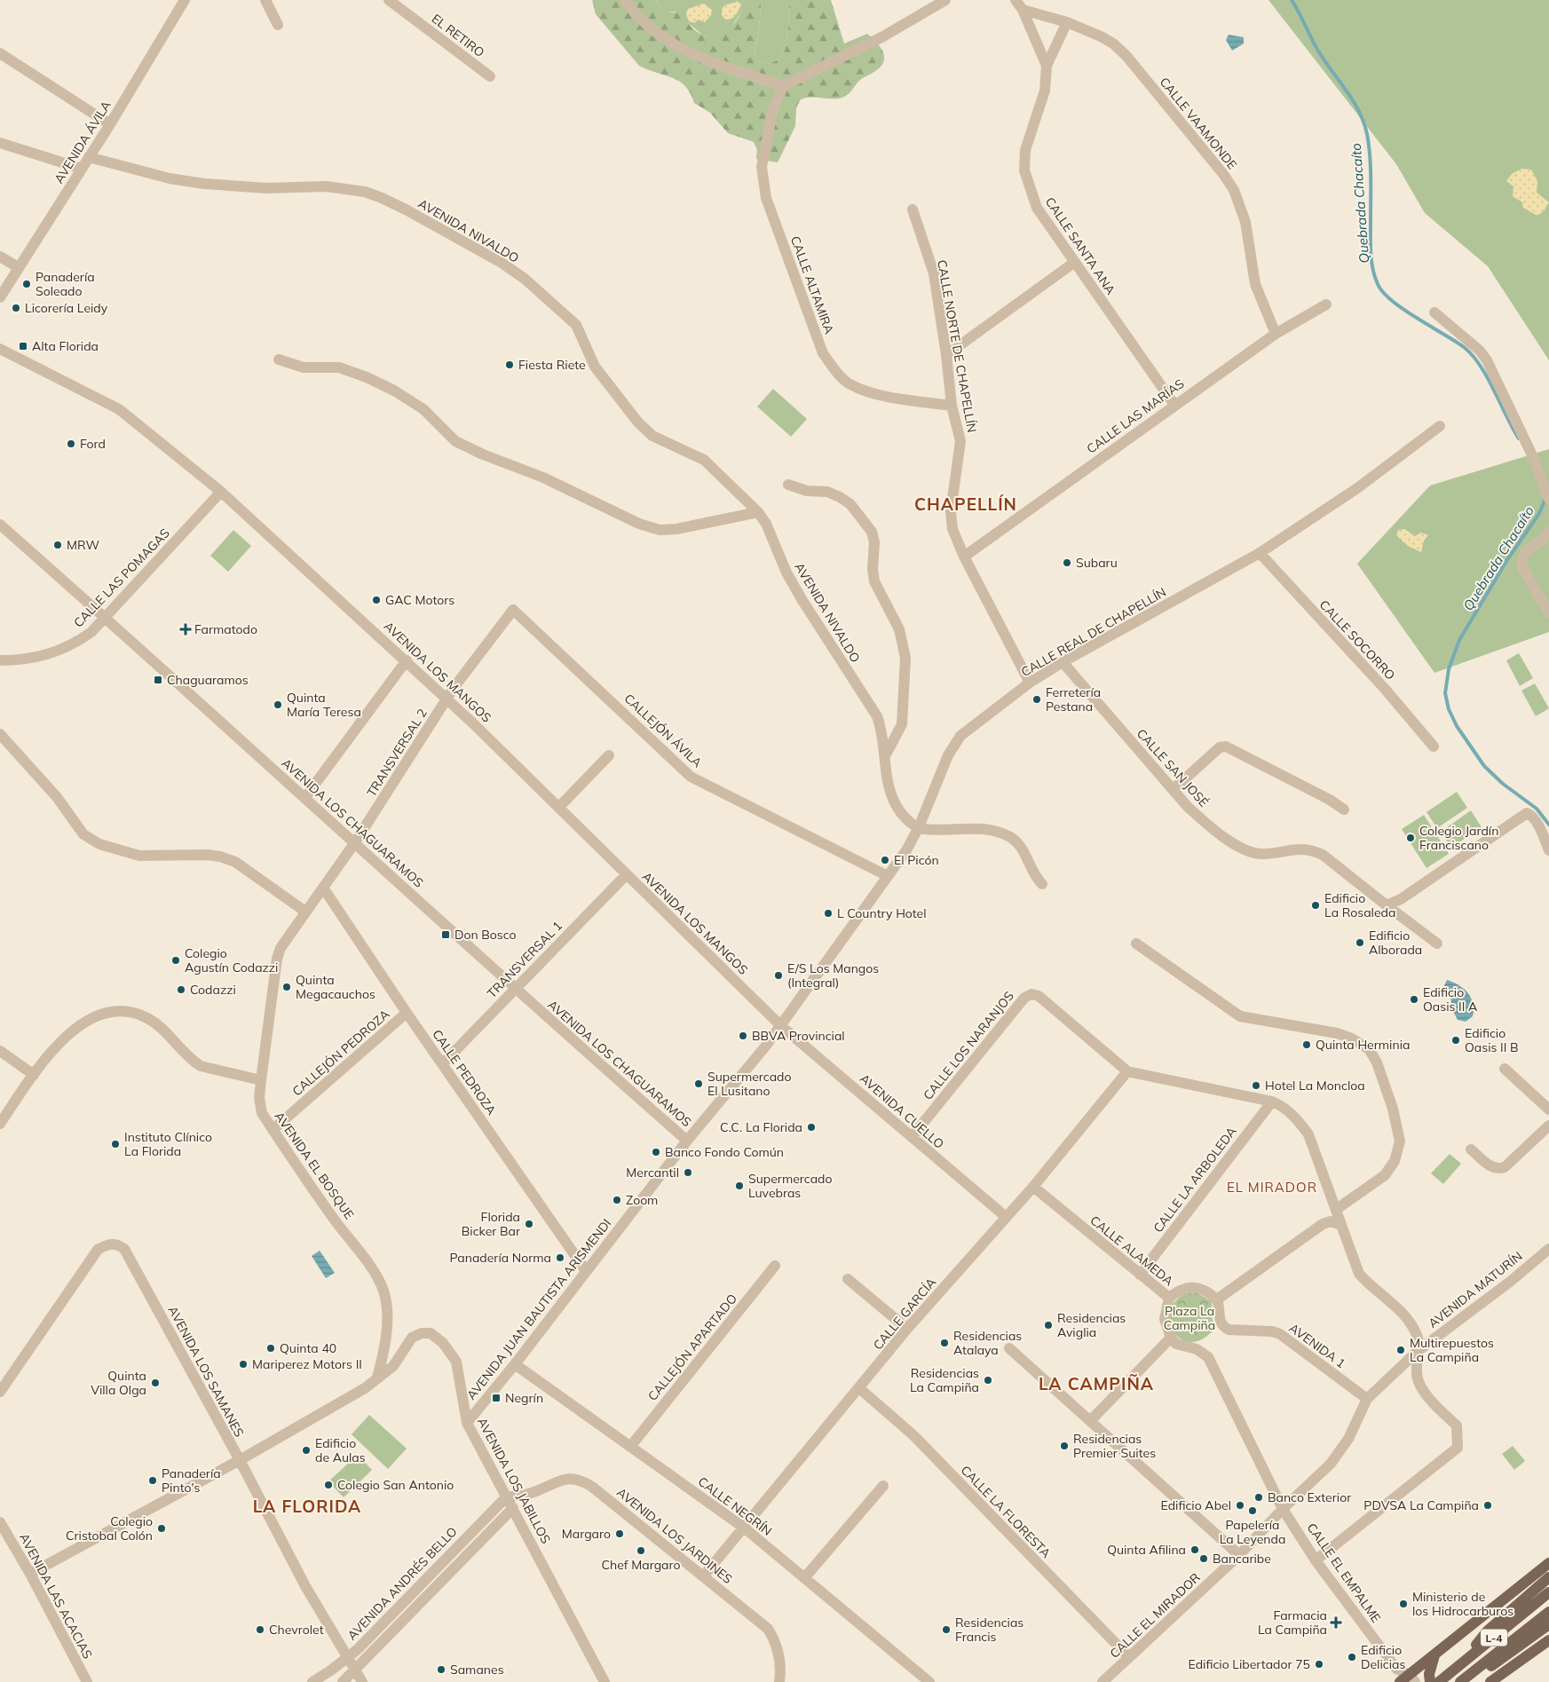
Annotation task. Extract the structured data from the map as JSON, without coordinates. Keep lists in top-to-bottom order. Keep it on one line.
{"streets":{"main road":["L-4"],"street":["EL RETIRO","CALLE VAAMONDE","AVENIDA ÁVILA","AVENIDA NIVALDO","CALLE SANTA ANA","CALLE ALTAMIRA","CALLE NORTE DE CHAPELLÍN","CALLE LAS MARÍAS","CALLE LAS POMAGAS","CALLE REAL DE CHAPELLÍN","CALLE SOCORRO","AVENIDA LOS MANGOS","CALLEJÓN ÁVILA","TRANSVERSAL 2","CALLE SAN JOSÉ","AVENIDA LOS CHAGUARAMOS","TRANSVERSAL 1","CALLE LOS NARANJOS","CALLEJÓN PEDROZA","CALLE PEDROZA","AVENIDA CUELLO","AVENIDA EL BOSQUE","CALLE LA ARBOLEDA","CALLE ALAMEDA","AVENIDA MATURÍN","AVENIDA JUAN BAUTISTA ARISMENDI","CALLE GARCÍA","AVENIDA 1","CALLEJÓN APARTADO","AVENIDA LOS SAMANES","AVENIDA LOS JABILLOS","CALLE NEGRÍN","CALLE LA FLORESTA","AVENIDA LOS JARDINES","CALLE EL EMPALME","AVENIDA ANDRÉS BELLO","AVENIDA LAS ACACIAS","CALLE EL MIRADOR"]},"crossings":[["CALLE VAAMONDE","CALLE SANTA ANA"],["CALLE VAAMONDE","CALLE LAS MARÍAS"],["AVENIDA ÁVILA","AVENIDA NIVALDO"],["AVENIDA NIVALDO","CALLE REAL DE CHAPELLÍN"],["CALLE SANTA ANA","CALLE LAS MARÍAS"],["CALLE ALTAMIRA","CALLE NORTE DE CHAPELLÍN"],["CALLE NORTE DE CHAPELLÍN","CALLE LAS MARÍAS"],["CALLE NORTE DE CHAPELLÍN","CALLE REAL DE CHAPELLÍN"],["CALLE LAS POMAGAS","AVENIDA LOS MANGOS"],["CALLE LAS POMAGAS","AVENIDA LOS CHAGUARAMOS"],["CALLE REAL DE CHAPELLÍN","CALLE SOCORRO"],["CALLE REAL DE CHAPELLÍN","AVENIDA LOS MANGOS"],["CALLE REAL DE CHAPELLÍN","CALLEJÓN ÁVILA"],["CALLE REAL DE CHAPELLÍN","CALLE SAN JOSÉ"],["CALLE REAL DE CHAPELLÍN","AVENIDA CUELLO"],["CALLE REAL DE CHAPELLÍN","AVENIDA JUAN BAUTISTA ARISMENDI"],["AVENIDA LOS MANGOS","TRANSVERSAL 2"],["AVENIDA LOS MANGOS","TRANSVERSAL 1"],["AVENIDA LOS MANGOS","AVENIDA CUELLO"],["AVENIDA LOS MANGOS","AVENIDA JUAN BAUTISTA ARISMENDI"],["CALLEJÓN ÁVILA","TRANSVERSAL 2"],["TRANSVERSAL 2","AVENIDA LOS CHAGUARAMOS"],["TRANSVERSAL 2","CALLE PEDROZA"],["TRANSVERSAL 2","AVENIDA EL BOSQUE"],["AVENIDA LOS CHAGUARAMOS","TRANSVERSAL 1"],["AVENIDA LOS CHAGUARAMOS","AVENIDA JUAN BAUTISTA ARISMENDI"],["TRANSVERSAL 1","CALLE PEDROZA"],["CALLE LOS NARANJOS","AVENIDA CUELLO"],["CALLE LOS NARANJOS","CALLE GARCÍA"],["CALLEJÓN PEDROZA","CALLE PEDROZA"],["CALLEJÓN PEDROZA","AVENIDA EL BOSQUE"],["CALLE PEDROZA","AVENIDA JUAN BAUTISTA ARISMENDI"],["AVENIDA CUELLO","AVENIDA JUAN BAUTISTA ARISMENDI"],["AVENIDA CUELLO","CALLE GARCÍA"],["AVENIDA EL BOSQUE","AVENIDA LOS JABILLOS"],["CALLE LA ARBOLEDA","CALLE ALAMEDA"],["CALLE ALAMEDA","CALLE GARCÍA"],["CALLE ALAMEDA","CALLE EL EMPALME"],["AVENIDA MATURÍN","CALLE EL MIRADOR"],["AVENIDA JUAN BAUTISTA ARISMENDI","AVENIDA LOS JABILLOS"],["AVENIDA JUAN BAUTISTA ARISMENDI","CALLE NEGRÍN"],["CALLE GARCÍA","CALLE NEGRÍN"],["CALLE GARCÍA","CALLE LA FLORESTA"],["CALLE GARCÍA","AVENIDA LOS JARDINES"],["AVENIDA 1","CALLE EL MIRADOR"],["CALLEJÓN APARTADO","CALLE NEGRÍN"],["AVENIDA LOS SAMANES","AVENIDA ANDRÉS BELLO"],["AVENIDA LOS JABILLOS","AVENIDA LOS JARDINES"],["AVENIDA LOS JABILLOS","AVENIDA ANDRÉS BELLO"],["CALLE LA FLORESTA","CALLE EL MIRADOR"],["AVENIDA LOS JARDINES","AVENIDA ANDRÉS BELLO"],["CALLE EL EMPALME","CALLE EL MIRADOR"],["CALLE EL EMPALME","L-4"]],"districts":["CHAPELLÍN","EL MIRADOR","LA CAMPIÑA","LA FLORIDA"],"water":["Quebrada Chacaíto"],"parks":["Plaza La Campiña"],"places":{"other":["Panadería Soleado","Licorería Leidy","Fiesta Riete","Ford","MRW","Subaru","GAC Motors","Ferretería Pestana","Quinta María Teresa","Colegio Jardín Franciscano","El Picón","Edificio La Rosaleda","L Country Hotel","Edificio Alborada","Colegio Agustín Codazzi","E/S Los Mangos (Integral)","Quinta Megacauchos","Codazzi","Edificio Oasis II A","BBVA Provincial","Edificio Oasis II B","Quinta Herminia","Supermercado El Lusitano","Hotel La Moncloa","C.C. La Florida","Instituto Clínico La Florida","Banco Fondo Común","Mercantil","Supermercado Luvebras","Zoom","Florida Bicker Bar","Panadería Norma","Residencias Aviglia","Residencias Atalaya","Quinta 40","Multirepuestos La Campiña","Mariperez Motors II","Residencias La Campiña","Quinta Villa Olga","Residencias Premier Suites","Edificio de Aulas","Panadería Pinto's","Colegio San Antonio","Banco Exterior","Edificio Abel","PDVSA La Campiña","Papelería La Leyenda","Colegio Cristobal Colón","Margaro","Quinta Afilina","Chef Margaro","Bancaribe","Ministerio de los Hidrocarburos","Chevrolet","Residencias Francis","Edificio Delicias","Edificio Libertador 75","Samanes"],"transit":["Alta Florida","Chaguaramos","Don Bosco","Negrín"],"health":["Farmatodo","Farmacia La Campiña"]}}
